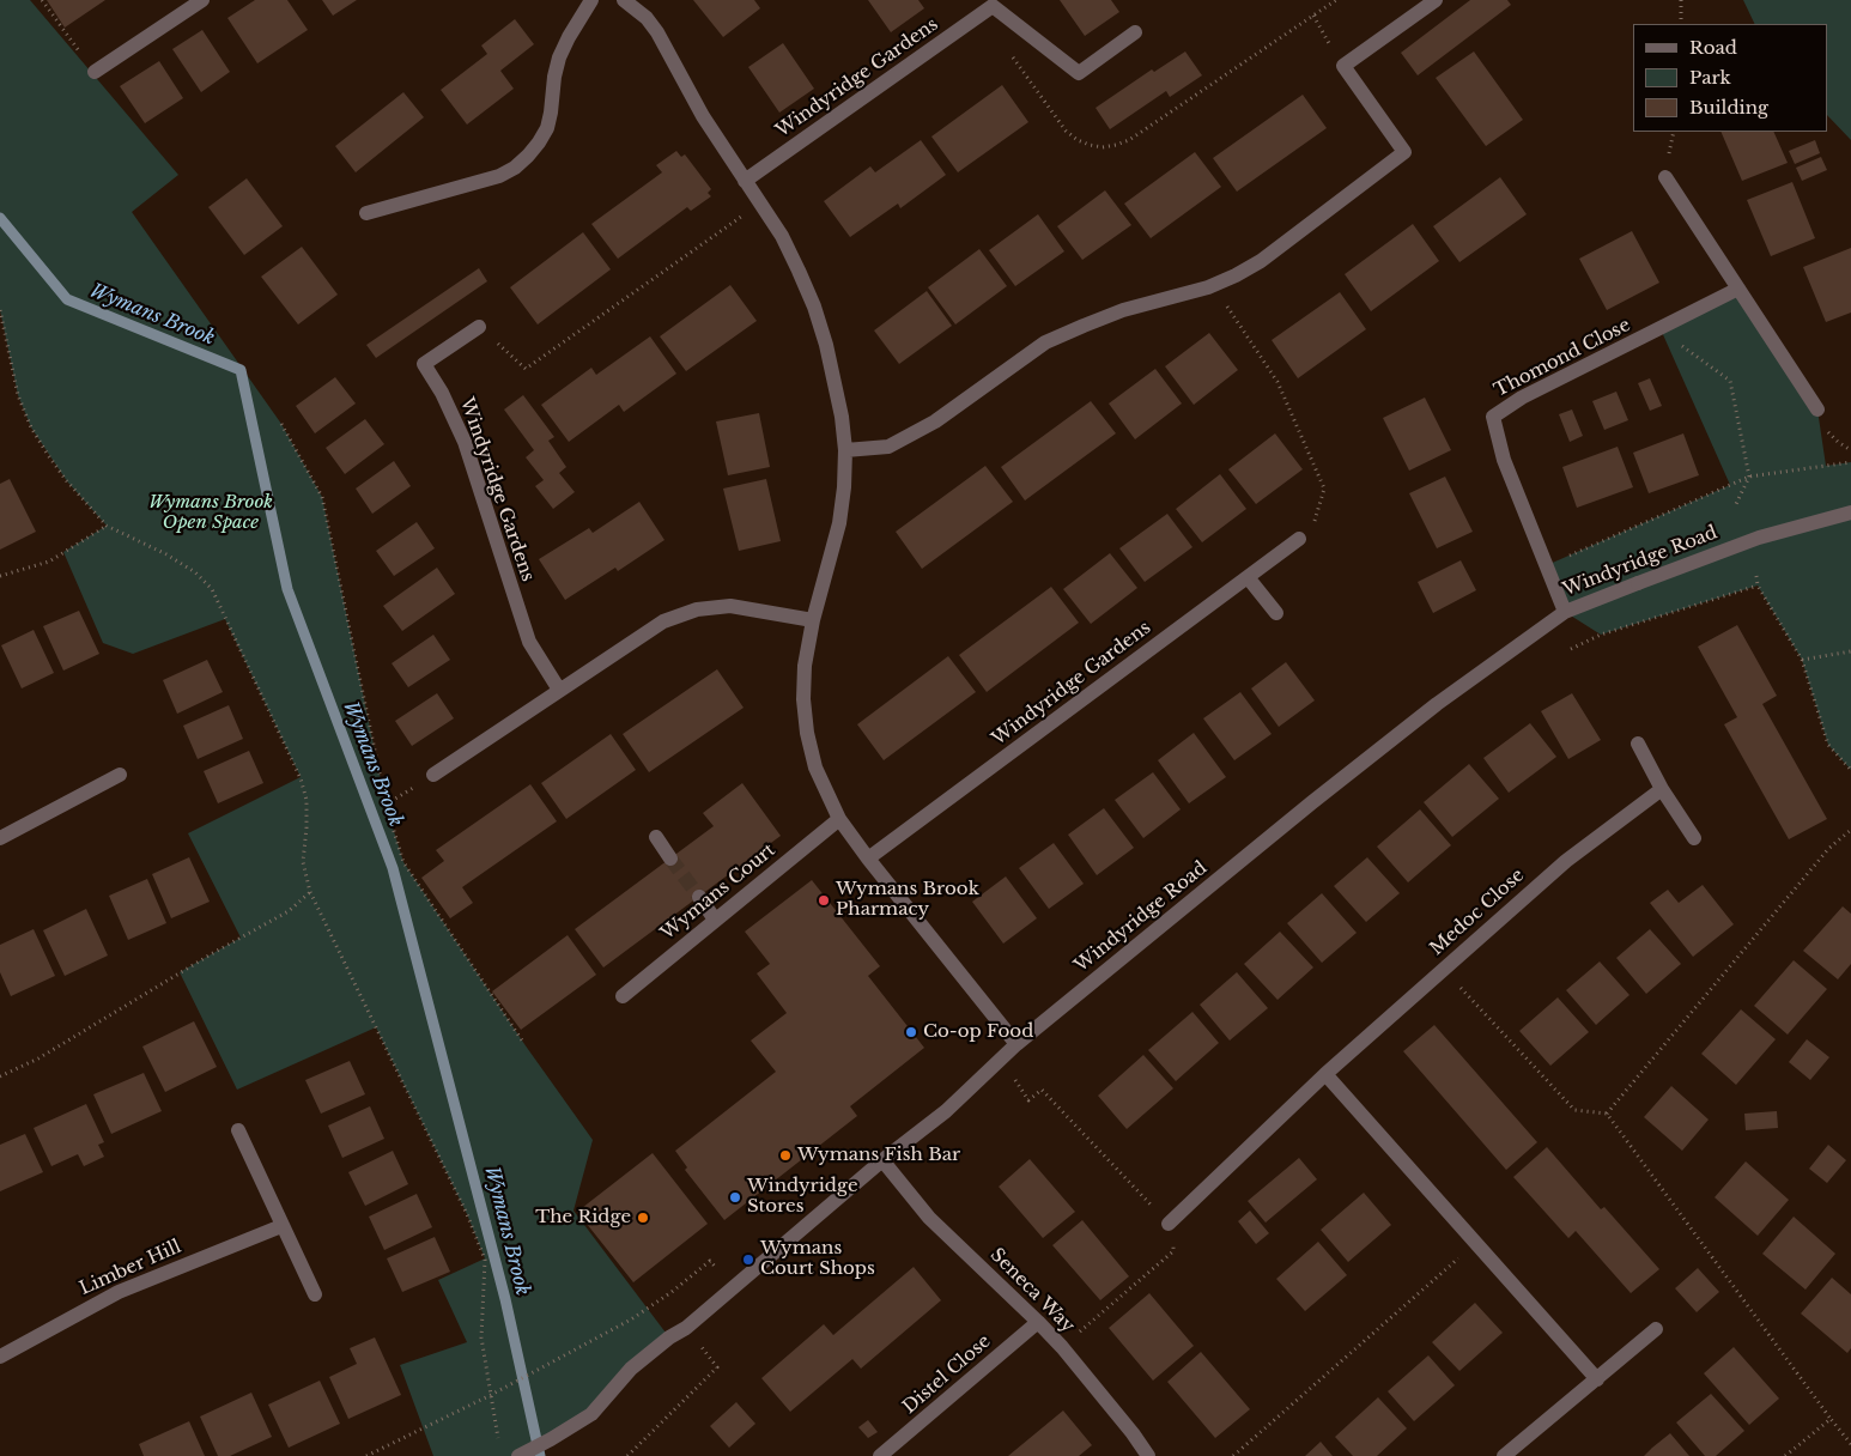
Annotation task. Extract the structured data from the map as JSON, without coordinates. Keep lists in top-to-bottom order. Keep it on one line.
{"streets":{"street":["Windyridge Gardens","Thomond Close","Windyridge Road","Wymans Court","Medoc Close","Limber Hill","Seneca Way","Distel Close"]},"crossings":[["Thomond Close","Windyridge Road"],["Windyridge Road","Seneca Way"],["Seneca Way","Distel Close"]],"water":["Wymans Brook"],"parks":["Wymans Brook Open Space"],"places":["Wymans Brook Pharmacy","Co-op Food","Wymans Fish Bar","Windyridge Stores","The Ridge","Wymans Court Shops"],"legend":["Road","Park","Building"]}
